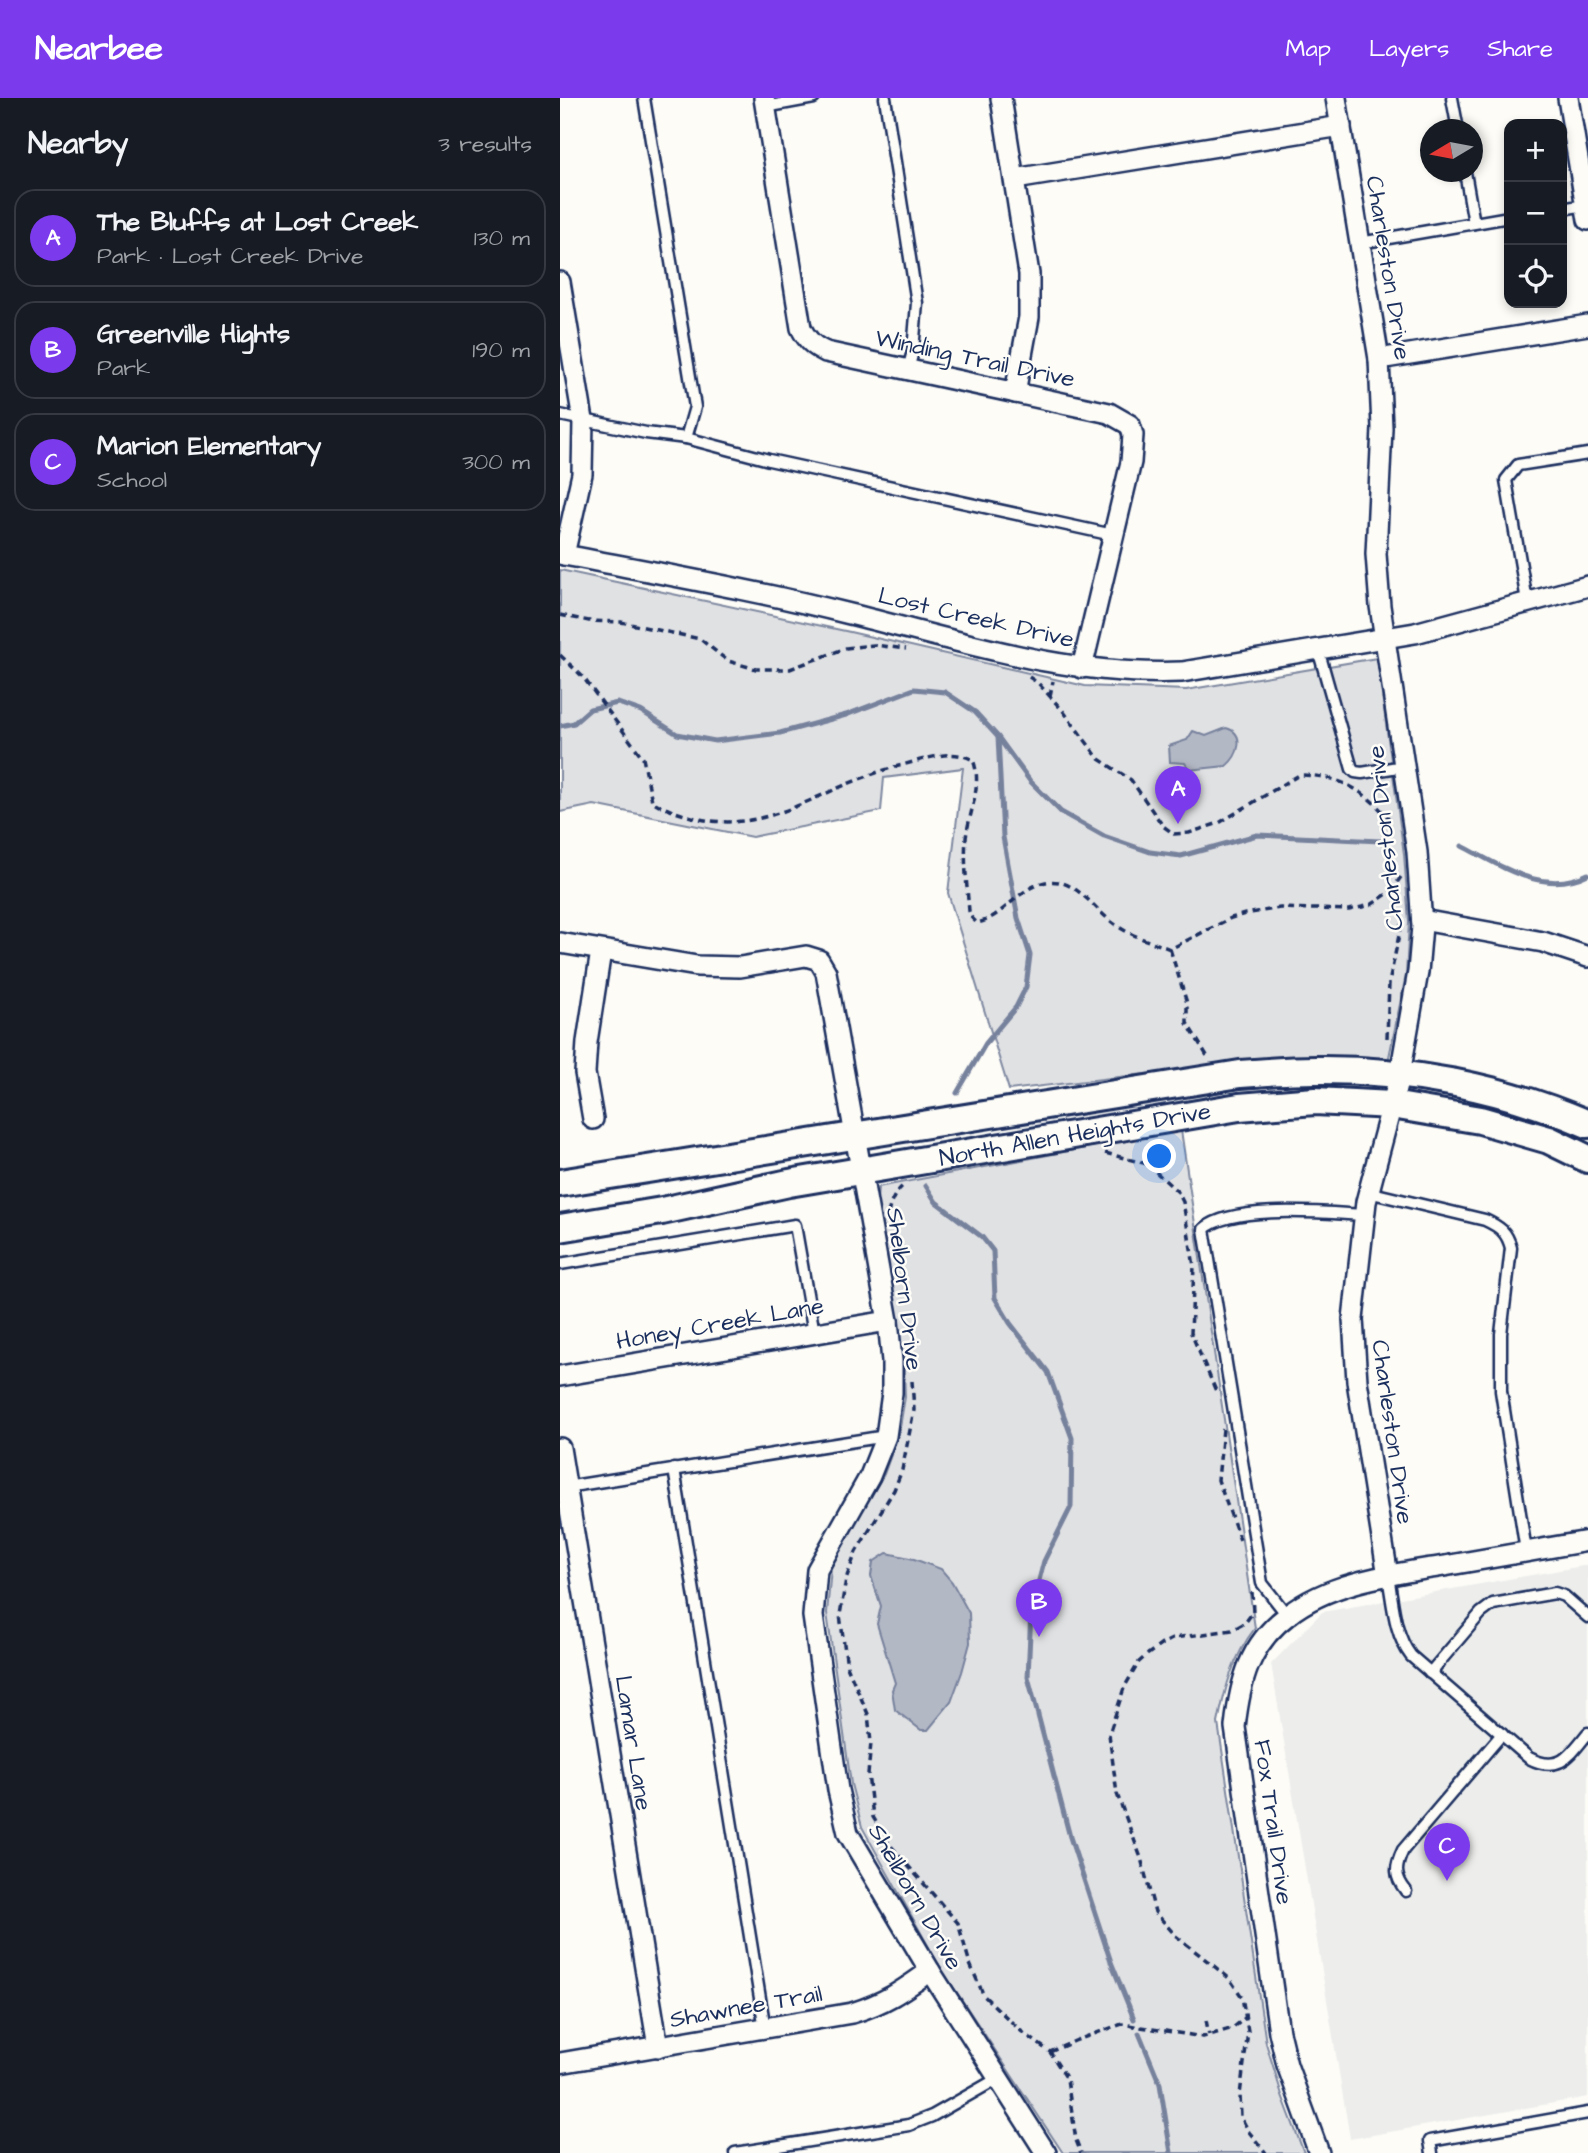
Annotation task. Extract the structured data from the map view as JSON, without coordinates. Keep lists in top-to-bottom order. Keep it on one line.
{"streets":{"main road":["North Allen Heights Drive"],"street":["Charleston Drive","Winding Trail Drive","Lost Creek Drive","Shelborn Drive","Honey Creek Lane","Lamar Lane","Fox Trail Drive","Shawnee Trail"]},"crossings":[["Charleston Drive","Lost Creek Drive"],["Charleston Drive","North Allen Heights Drive"],["Charleston Drive","Fox Trail Drive"],["Winding Trail Drive","Lost Creek Drive"],["North Allen Heights Drive","Shelborn Drive"],["Shelborn Drive","Honey Creek Lane"],["Shelborn Drive","Shawnee Trail"],["Lamar Lane","Shawnee Trail"]],"north":"left","page":{"header":"Nearbee","nav":["Map","Layers","Share"],"heading":["Nearby","3 results"],"map_buttons":["+","−"],"list":[{"mark":"A","name":"The Bluffs at Lost Creek","note":"Park · Lost Creek Drive","value":"130 m"},{"mark":"B","name":"Greenville Hights","note":"Park","value":"190 m"},{"mark":"C","name":"Marion Elementary","note":"School","value":"300 m"}],"pins":["A","B","C"]}}
